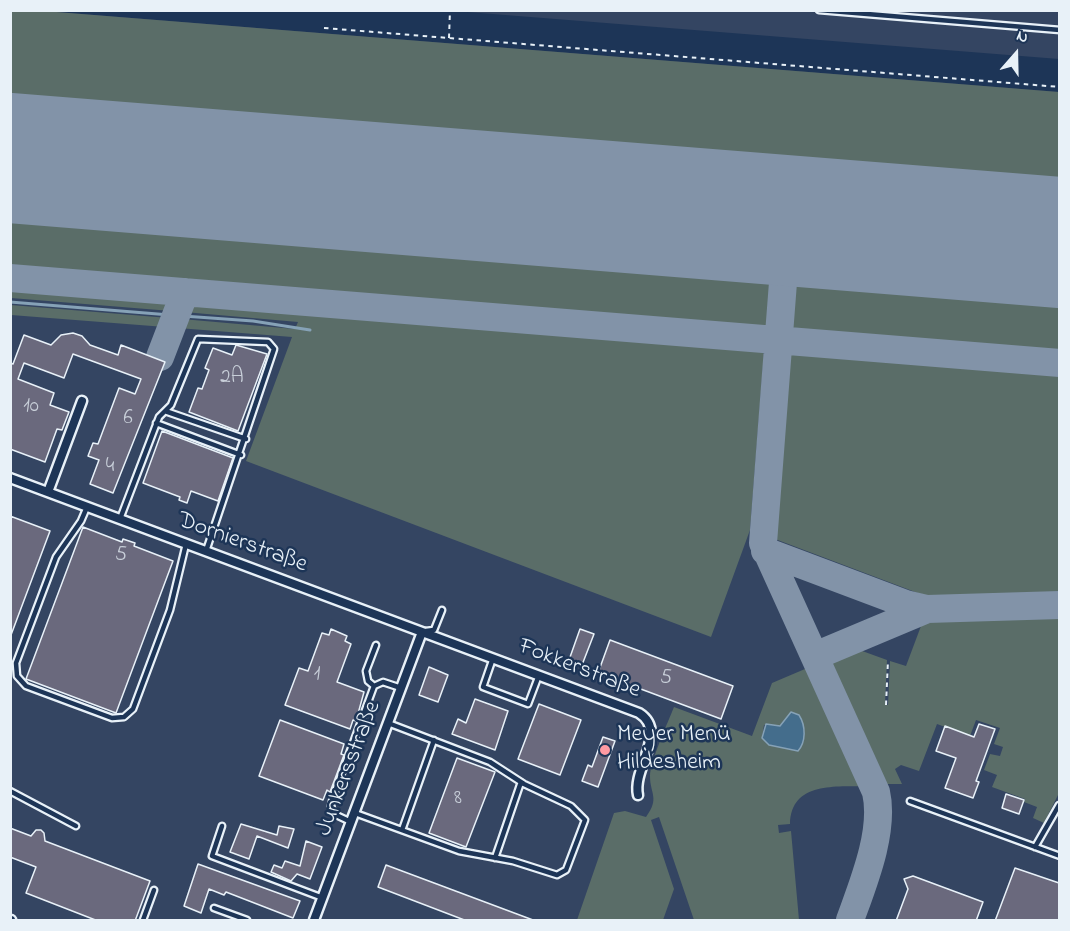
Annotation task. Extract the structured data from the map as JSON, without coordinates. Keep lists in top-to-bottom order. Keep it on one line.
{"streets":{"street":["Dornierstraße","Fokkerstraße","Junkersstraße"]},"crossings":[["Dornierstraße","Fokkerstraße"],["Dornierstraße","Junkersstraße"],["Fokkerstraße","Junkersstraße"]],"places":["Meyer Menü Hildesheim"],"house_numbers":["2A","10","6","4","5","1","5","8"],"north":"top"}
